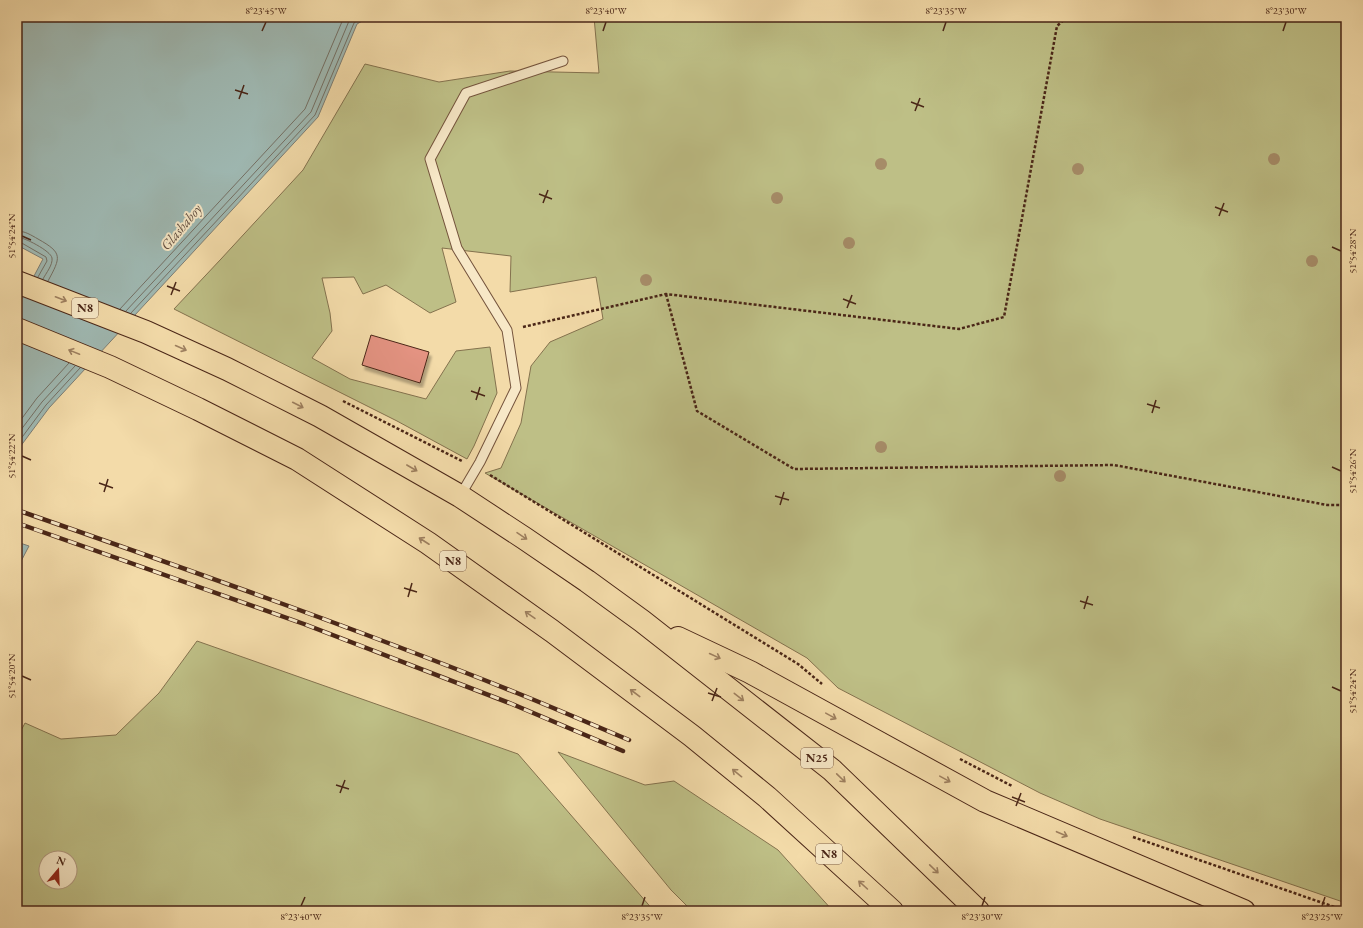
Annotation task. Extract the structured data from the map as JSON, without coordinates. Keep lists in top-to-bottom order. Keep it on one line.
{"streets":{"highway":["N8","N25"]},"crossings":[["N8","N25"]],"water":["Glashaboy"],"north":"top","coordinates":["8°23'45\"W","8°23'40\"W","8°23'35\"W","8°23'30\"W","51°54'24\"N","51°54'28\"N","51°54'22\"N","51°54'26\"N","51°54'20\"N","8°23'25\"W"]}
